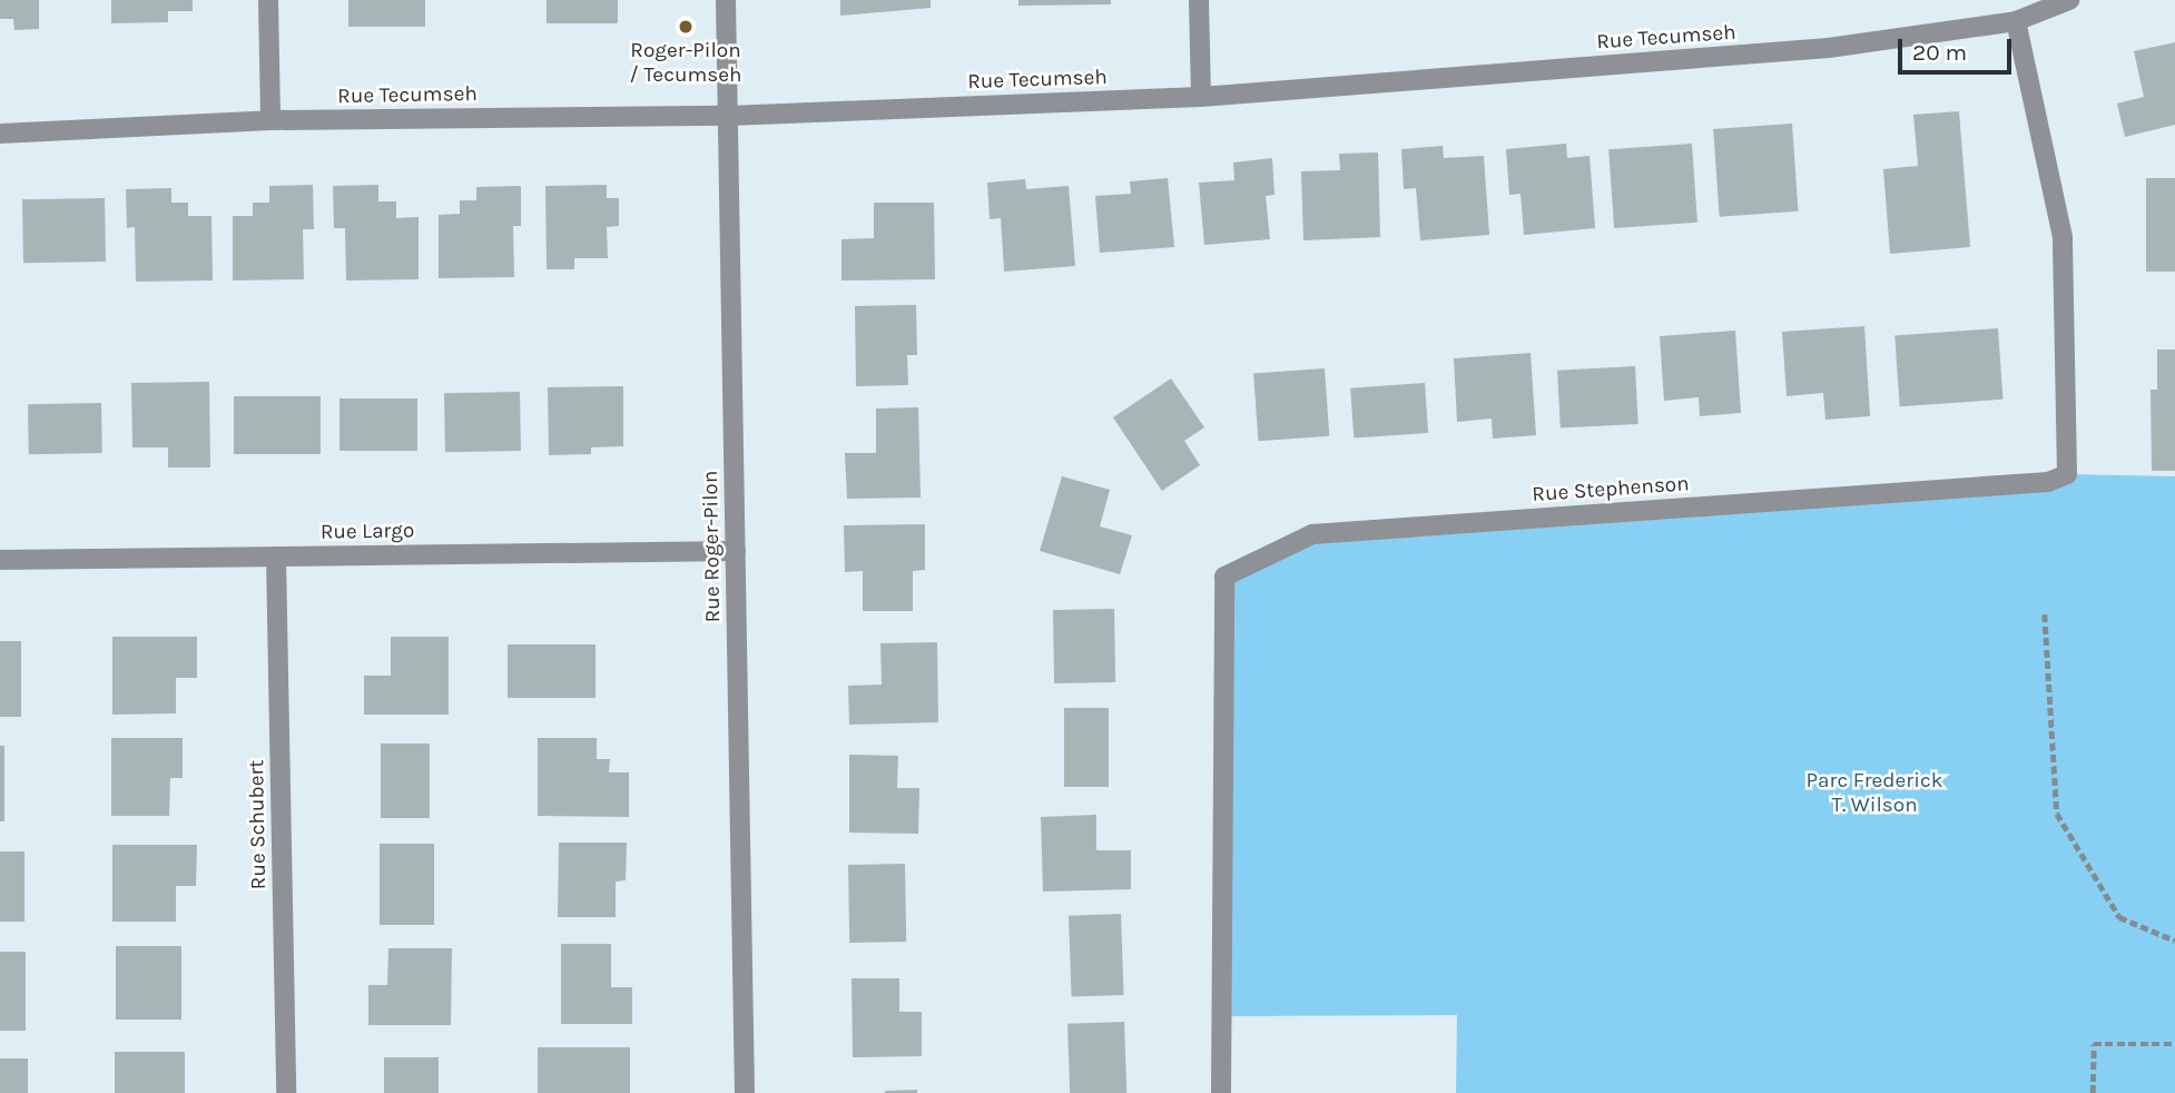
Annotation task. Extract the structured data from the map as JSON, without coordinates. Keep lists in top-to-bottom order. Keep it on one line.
{"streets":{"street":["Rue Tecumseh","Rue Stephenson","Rue Largo","Rue Roger-Pilon","Rue Schubert"]},"crossings":[["Rue Tecumseh","Rue Stephenson"],["Rue Tecumseh","Rue Roger-Pilon"],["Rue Largo","Rue Roger-Pilon"],["Rue Largo","Rue Schubert"]],"parks":["Parc Frederick T. Wilson"],"places":["Roger-Pilon / Tecumseh"],"scale_bar":"20 m"}
